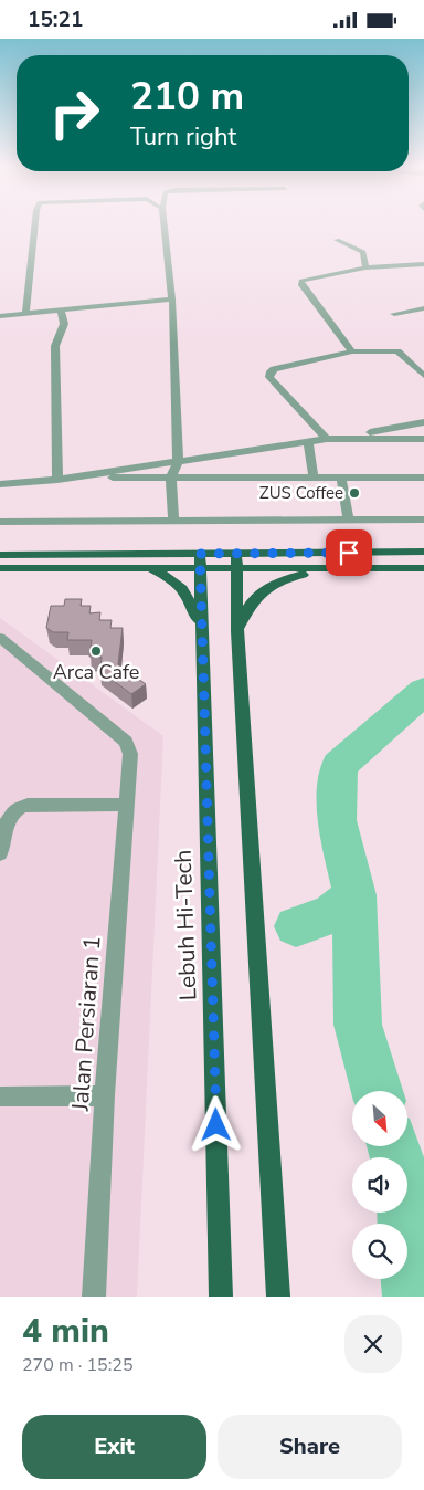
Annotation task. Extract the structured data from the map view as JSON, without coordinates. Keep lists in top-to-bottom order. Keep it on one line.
{"streets":{"main road":["Lebuh Hi-Tech"],"street":["Jalan Persiaran 1"]},"places":["ZUS Coffee","Arca Cafe"],"north":"bottom right","page":{"status":"15:21","turn":["210 m","Turn right"],"heading":["4 min","270 m · 15:25"],"buttons":["Exit","Share"]}}
